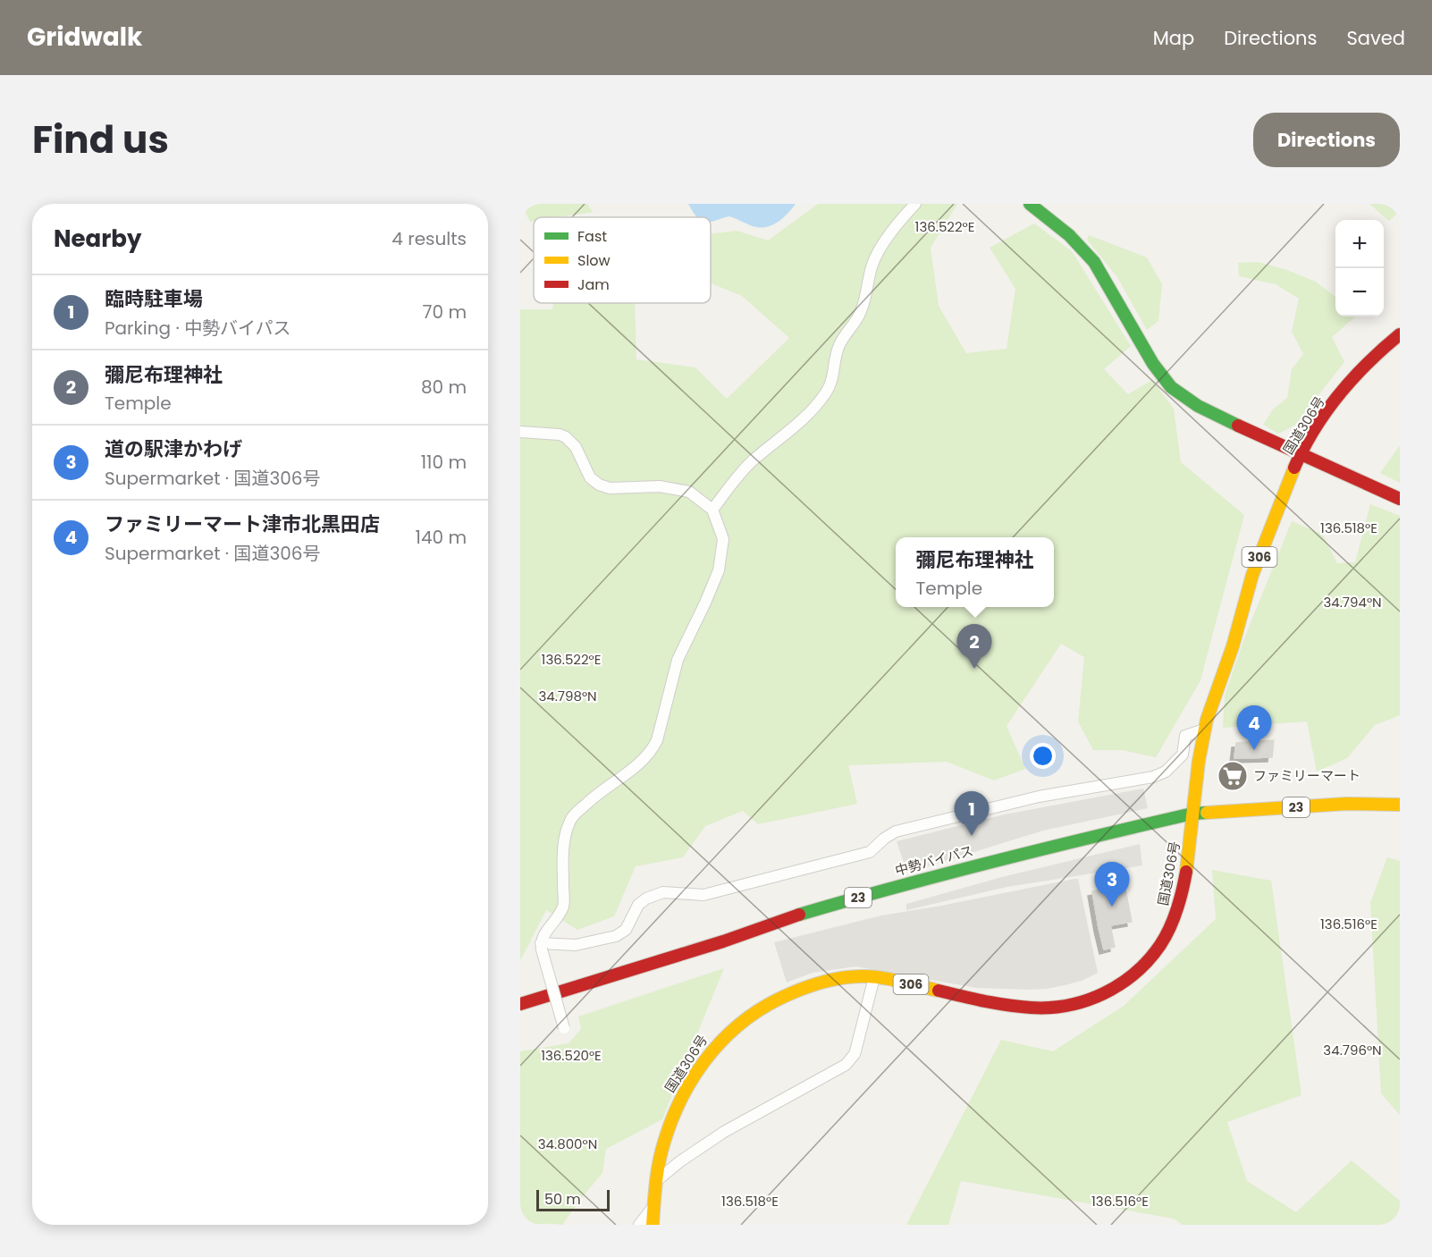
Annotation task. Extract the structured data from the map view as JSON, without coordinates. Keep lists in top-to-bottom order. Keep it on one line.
{"streets":{"main road":["国道306号","306","23","中勢バイパス"]},"crossings":[["国道306号","中勢バイパス"]],"places":{"supermarket":["ファミリーマート"]},"legend":["Fast","Slow","Jam"],"scale_bar":"50 m","page":{"header":"Gridwalk","nav":["Map","Directions","Saved"],"title":"Find us","buttons":"Directions","heading":["Nearby","4 results"],"map_buttons":["+","−"],"list":[{"mark":"1","name":"臨時駐車場","note":"Parking · 中勢バイパス","value":"70 m"},{"mark":"2","name":"彌尼布理神社","note":"Temple","value":"80 m"},{"mark":"3","name":"道の駅津かわげ","note":"Supermarket · 国道306号","value":"110 m"},{"mark":"4","name":"ファミリーマート津市北黒田店","note":"Supermarket · 国道306号","value":"140 m"}],"popup":["彌尼布理神社","Temple"],"pins":["2","4","1","3"],"scale":"50 m"},"coordinates":["136.522°E","136.518°E","34.794°N","34.798°N","136.516°E","34.796°N","136.520°E","34.800°N"]}
